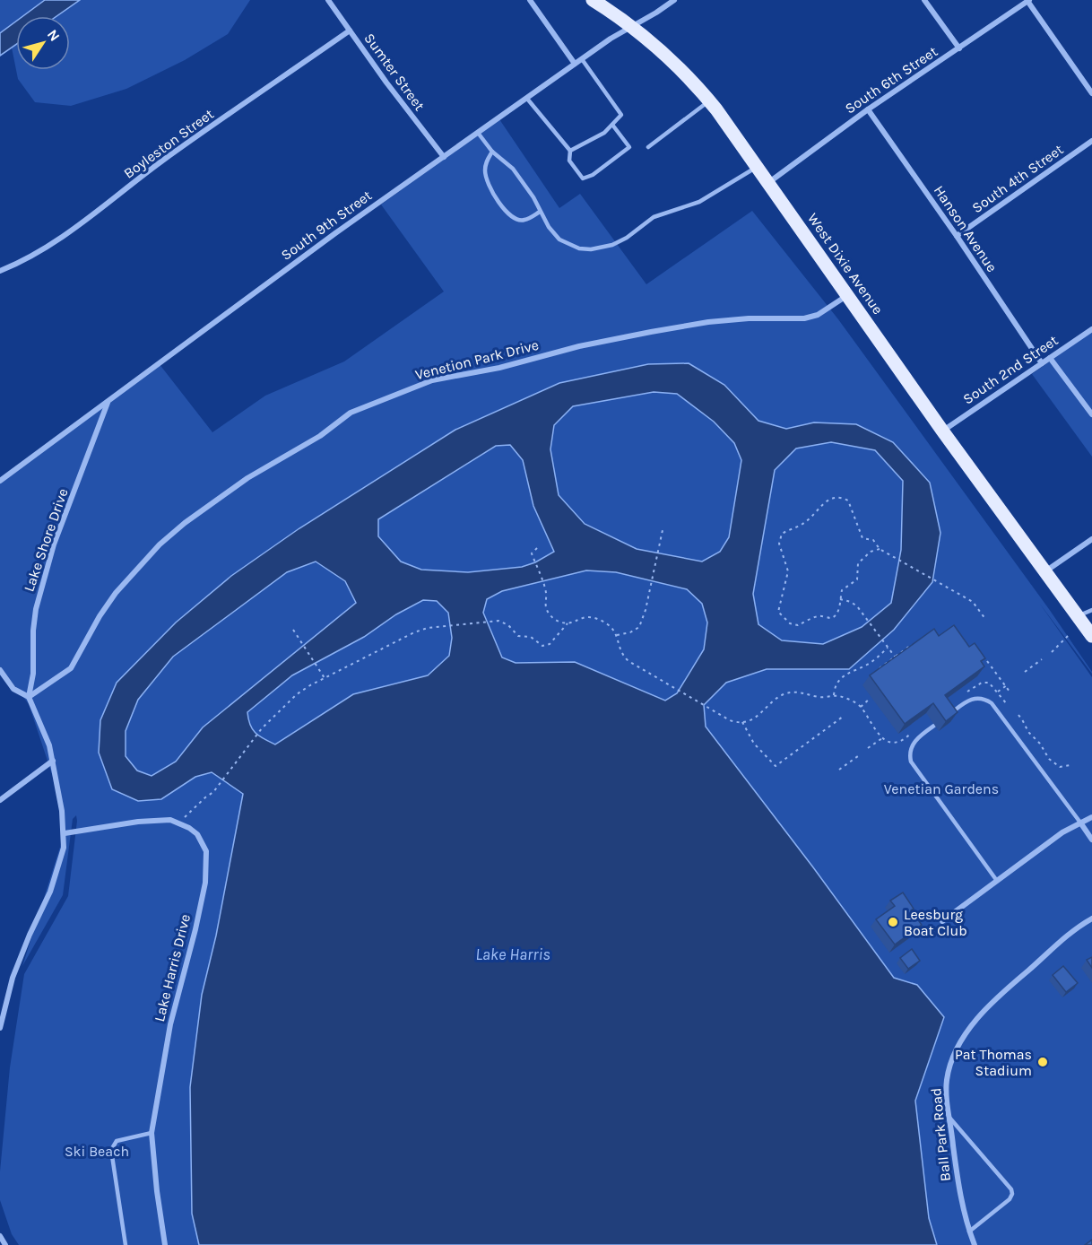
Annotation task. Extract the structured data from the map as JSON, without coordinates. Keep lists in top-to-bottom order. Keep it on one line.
{"streets":{"main road":["West Dixie Avenue"],"street":["Sumter Street","South 6th Street","Boyleston Street","South 4th Street","South 9th Street","Hanson Avenue","Venetion Park Drive","South 2nd Street","Lake Shore Drive","Lake Harris Drive","Ball Park Road"]},"crossings":[["Sumter Street","Boyleston Street"],["Sumter Street","South 9th Street"],["South 6th Street","Hanson Avenue"],["South 6th Street","West Dixie Avenue"],["South 4th Street","Hanson Avenue"],["South 9th Street","West Dixie Avenue"],["South 9th Street","Lake Shore Drive"],["Hanson Avenue","South 2nd Street"],["West Dixie Avenue","Venetion Park Drive"],["West Dixie Avenue","South 2nd Street"],["Venetion Park Drive","Lake Shore Drive"]],"water":["Lake Harris"],"parks":["Venetian Gardens","Ski Beach"],"places":["Leesburg Boat Club","Pat Thomas Stadium"],"north":"top right"}
